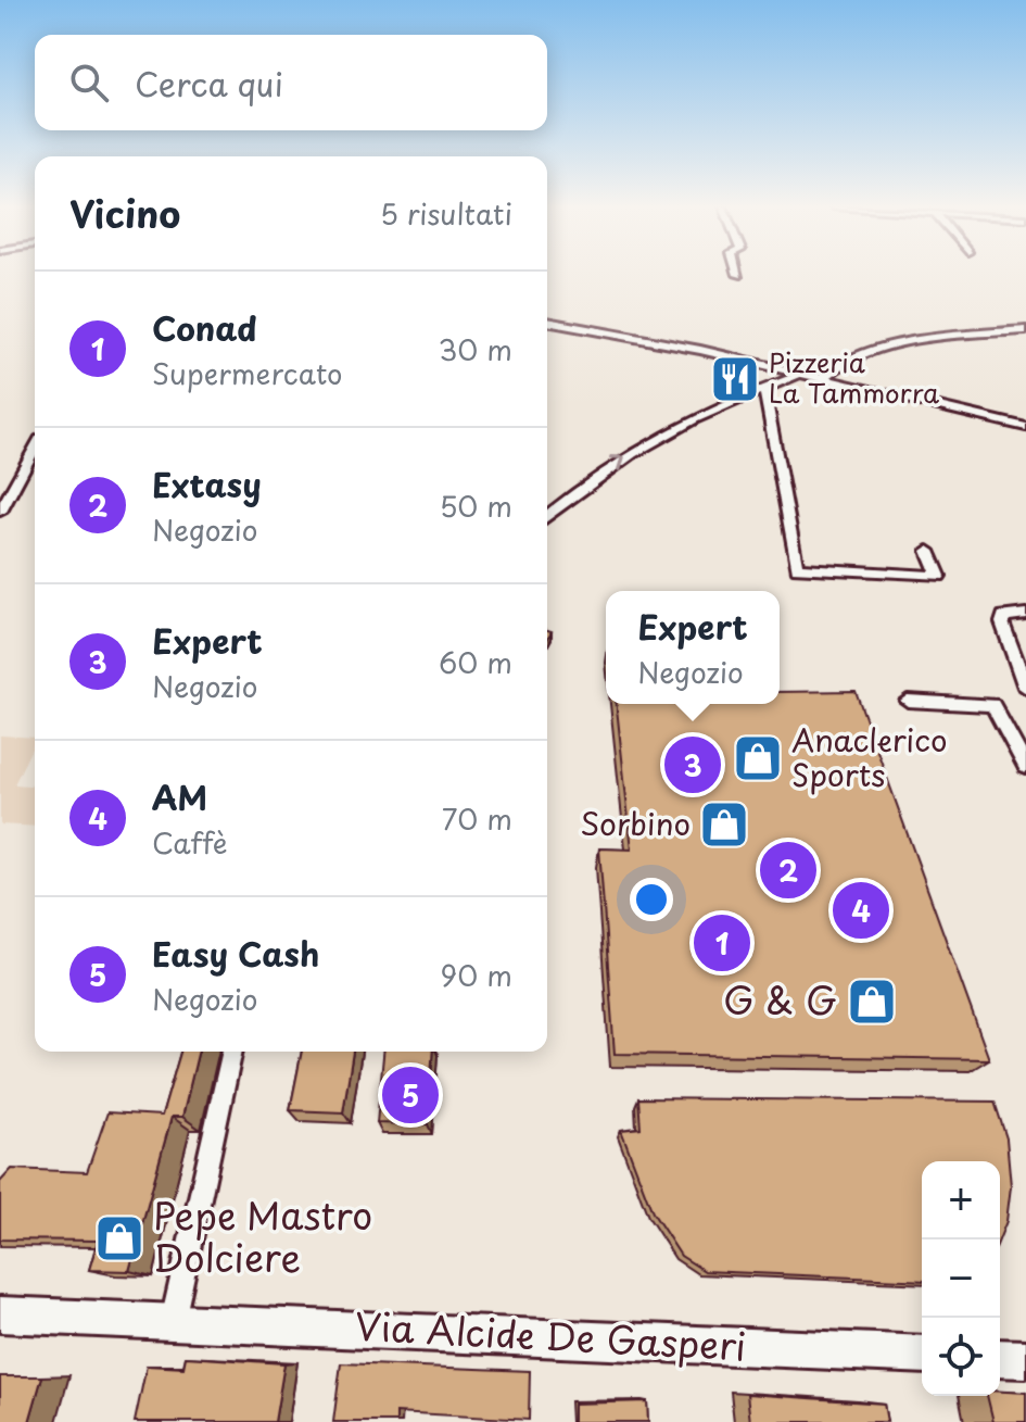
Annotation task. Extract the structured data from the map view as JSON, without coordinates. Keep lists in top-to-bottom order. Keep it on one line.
{"streets":{"main road":["Via Alcide De Gasperi"]},"places":{"restaurant":["Pizzeria La Tammorra"],"shop":["Anaclerico Sports","Sorbino","G & G","Pepe Mastro Dolciere"]},"page":{"search":"Cerca qui","heading":["Vicino","5 risultati"],"list":[{"mark":"1","name":"Conad","note":"Supermercato","value":"30 m"},{"mark":"2","name":"Extasy","note":"Negozio","value":"50 m"},{"mark":"3","name":"Expert","note":"Negozio","value":"60 m"},{"mark":"4","name":"AM","note":"Caffè","value":"70 m"},{"mark":"5","name":"Easy Cash","note":"Negozio","value":"90 m"}],"popup":["Expert","Negozio"],"pins":["3","2","4","1","5"],"map_buttons":["+","−"]}}
